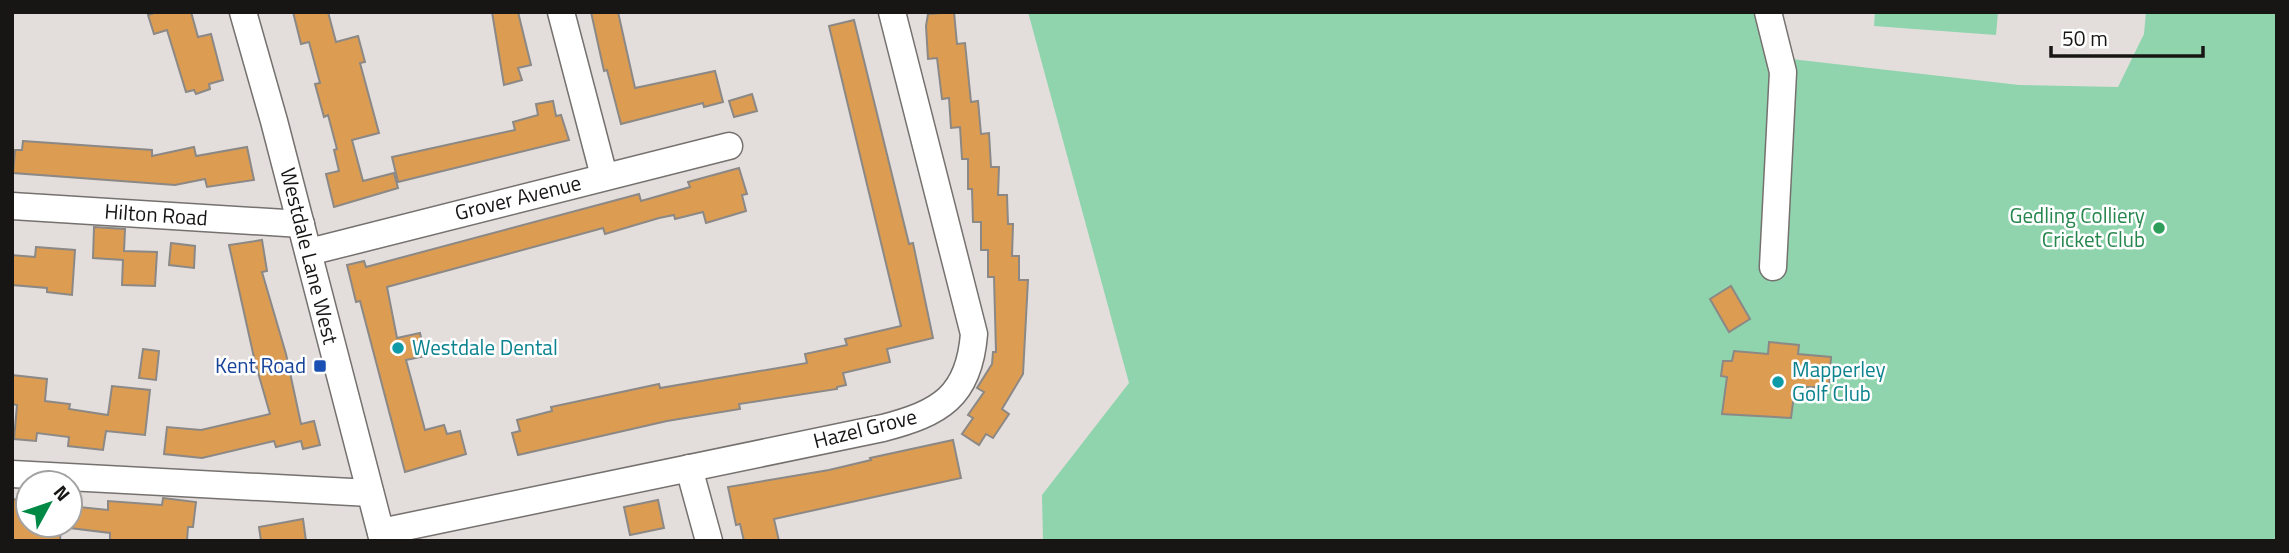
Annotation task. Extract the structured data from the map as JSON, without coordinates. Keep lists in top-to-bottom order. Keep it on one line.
{"streets":{"street":["Grover Avenue","Hilton Road","Westdale Lane West","Hazel Grove"]},"crossings":[["Grover Avenue","Westdale Lane West"],["Hilton Road","Westdale Lane West"],["Westdale Lane West","Hazel Grove"]],"places":{"other":["Gedling Colliery Cricket Club","Westdale Dental","Mapperley Golf Club"],"transit":["Kent Road"]},"scale_bar":"50 m","north":"top right"}
